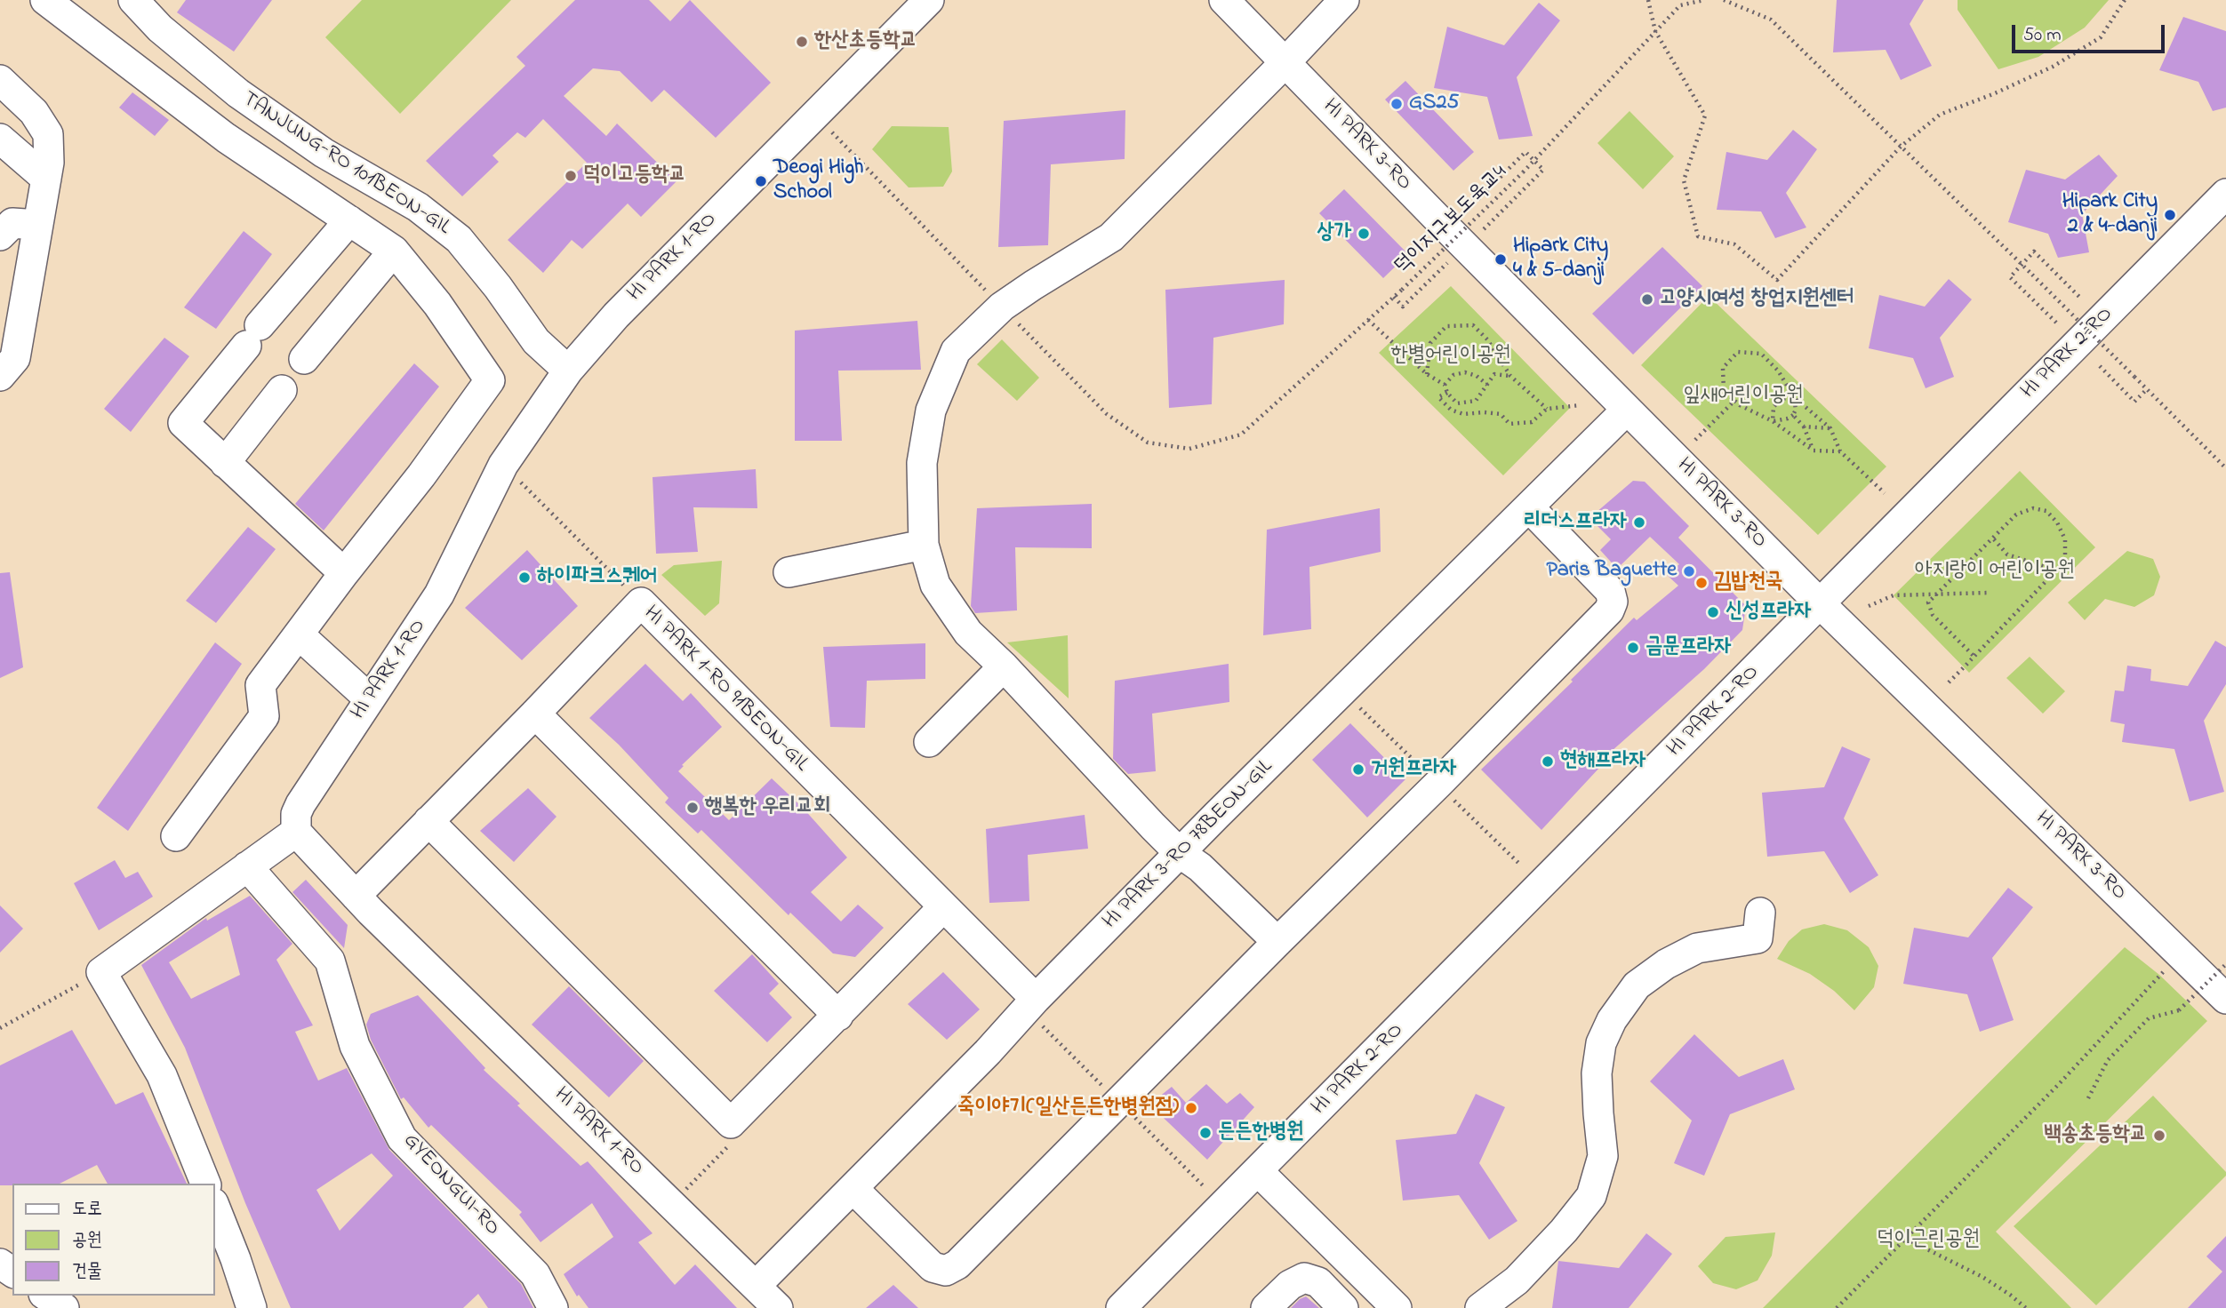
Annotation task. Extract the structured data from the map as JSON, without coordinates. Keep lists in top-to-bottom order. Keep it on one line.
{"streets":{"street":["HI PARK 3-RO","TANJUNG-RO 101BEON-GIL","HI PARK 1-RO","HI PARK 2-RO","HI PARK 1-RO 91BEON-GIL","HI PARK 3-RO 78BEON-GIL","GYEONGUI-RO"],"path":["덕이지구보도육교4"]},"crossings":[["HI PARK 3-RO","HI PARK 2-RO"],["HI PARK 3-RO","HI PARK 3-RO 78BEON-GIL"],["TANJUNG-RO 101BEON-GIL","HI PARK 1-RO"],["HI PARK 1-RO","HI PARK 1-RO 91BEON-GIL"],["HI PARK 1-RO","HI PARK 3-RO 78BEON-GIL"],["HI PARK 1-RO 91BEON-GIL","HI PARK 3-RO 78BEON-GIL"]],"parks":["한별어린이공원","잎새어린이공원","아지랑이 어린이공원","덕이근린공원"],"places":["한산초등학교","GS25","덕이고등학교","Deogi High School","Hipark City 2 & 4-danji","상가","Hipark City 4 & 5-danji","고양시여성 창업지원센터","리더스프라자","Paris Baguette","하이파크스퀘어","김밥천국","신성프라자","금문프라자","현해프라자","거원프라자","행복한 우리교회","죽이야기(일산든든한병원점)","든든한병원","백송초등학교"],"legend":["도로","공원","건물"],"scale_bar":"50 m"}
